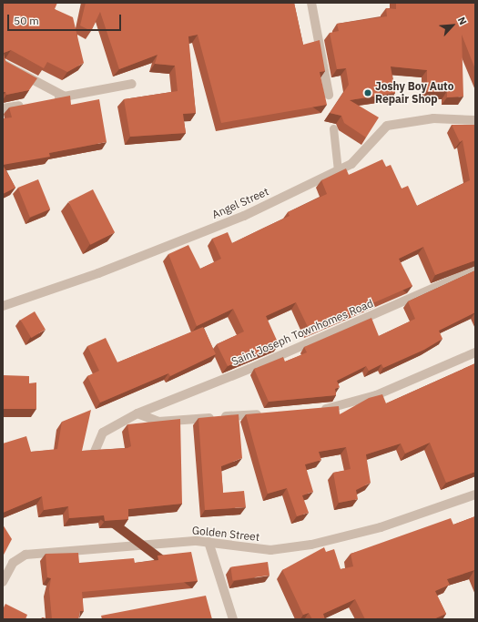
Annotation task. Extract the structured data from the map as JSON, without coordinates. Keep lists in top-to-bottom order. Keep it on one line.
{"streets":{"street":["Angel Street","Saint Joseph Townhomes Road","Golden Street"]},"places":["Joshy Boy Auto Repair Shop"],"scale_bar":"50 m","north":"top right"}
